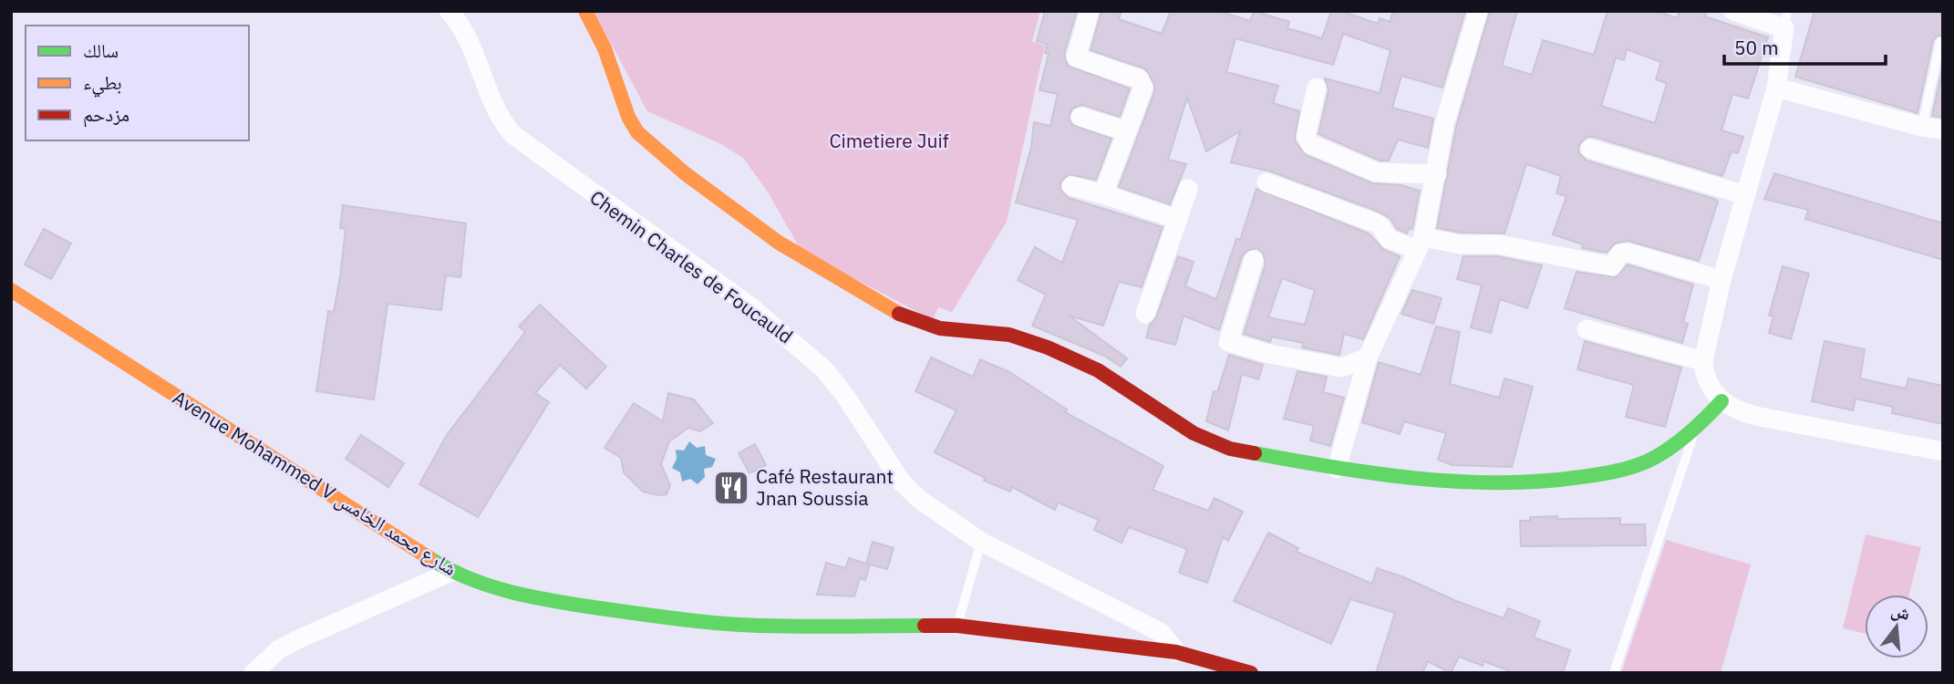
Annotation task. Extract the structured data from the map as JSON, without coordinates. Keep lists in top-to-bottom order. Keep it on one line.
{"streets":{"main road":["Avenue Mohammed V شارع محمد الخامس"],"street":["Chemin Charles de Foucauld"]},"crossings":[["Chemin Charles de Foucauld","Avenue Mohammed V شارع محمد الخامس"]],"parks":["Cimetiere Juif"],"places":{"restaurant":["Café Restaurant Jnan Soussia"]},"legend":["سالك","بطيء","مزدحم"],"scale_bar":"50 m","north":"top"}
